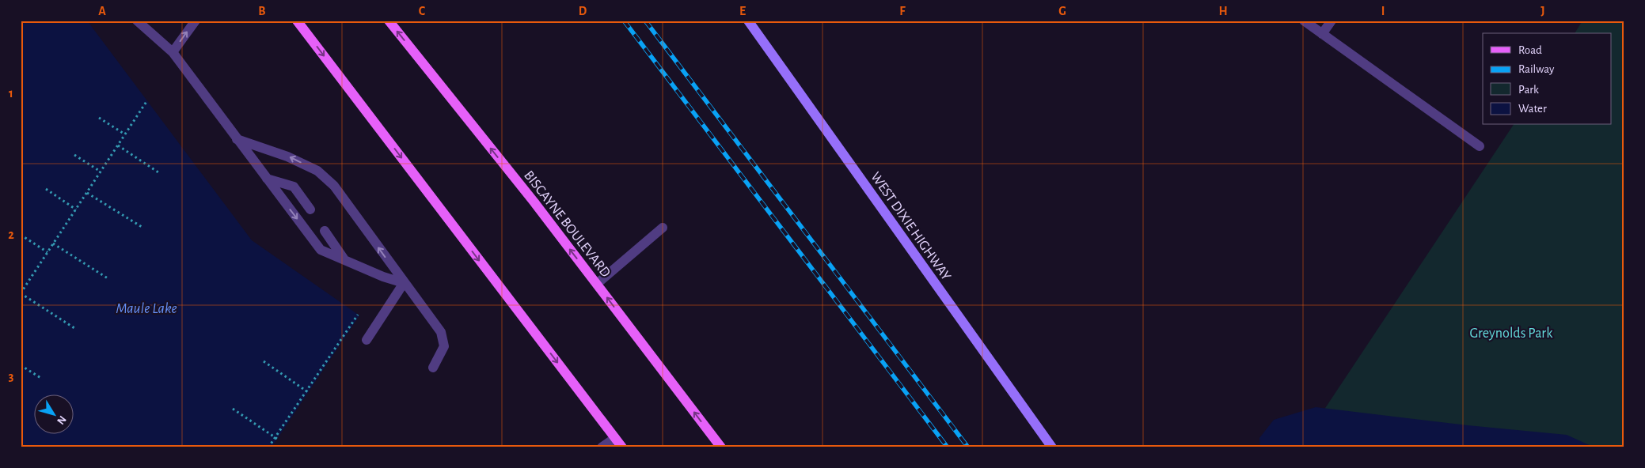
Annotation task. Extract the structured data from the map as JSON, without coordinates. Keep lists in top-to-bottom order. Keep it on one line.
{"streets":{"main road":["BISCAYNE BOULEVARD"],"street":["WEST DIXIE HIGHWAY"]},"water":["Maule Lake"],"parks":["Greynolds Park"],"legend":["Road","Railway","Park","Water"],"north":"bottom right","grid":{"columns":["A","B","C","D","E","F","G","H","I","J"],"rows":["1","2","3"]}}
